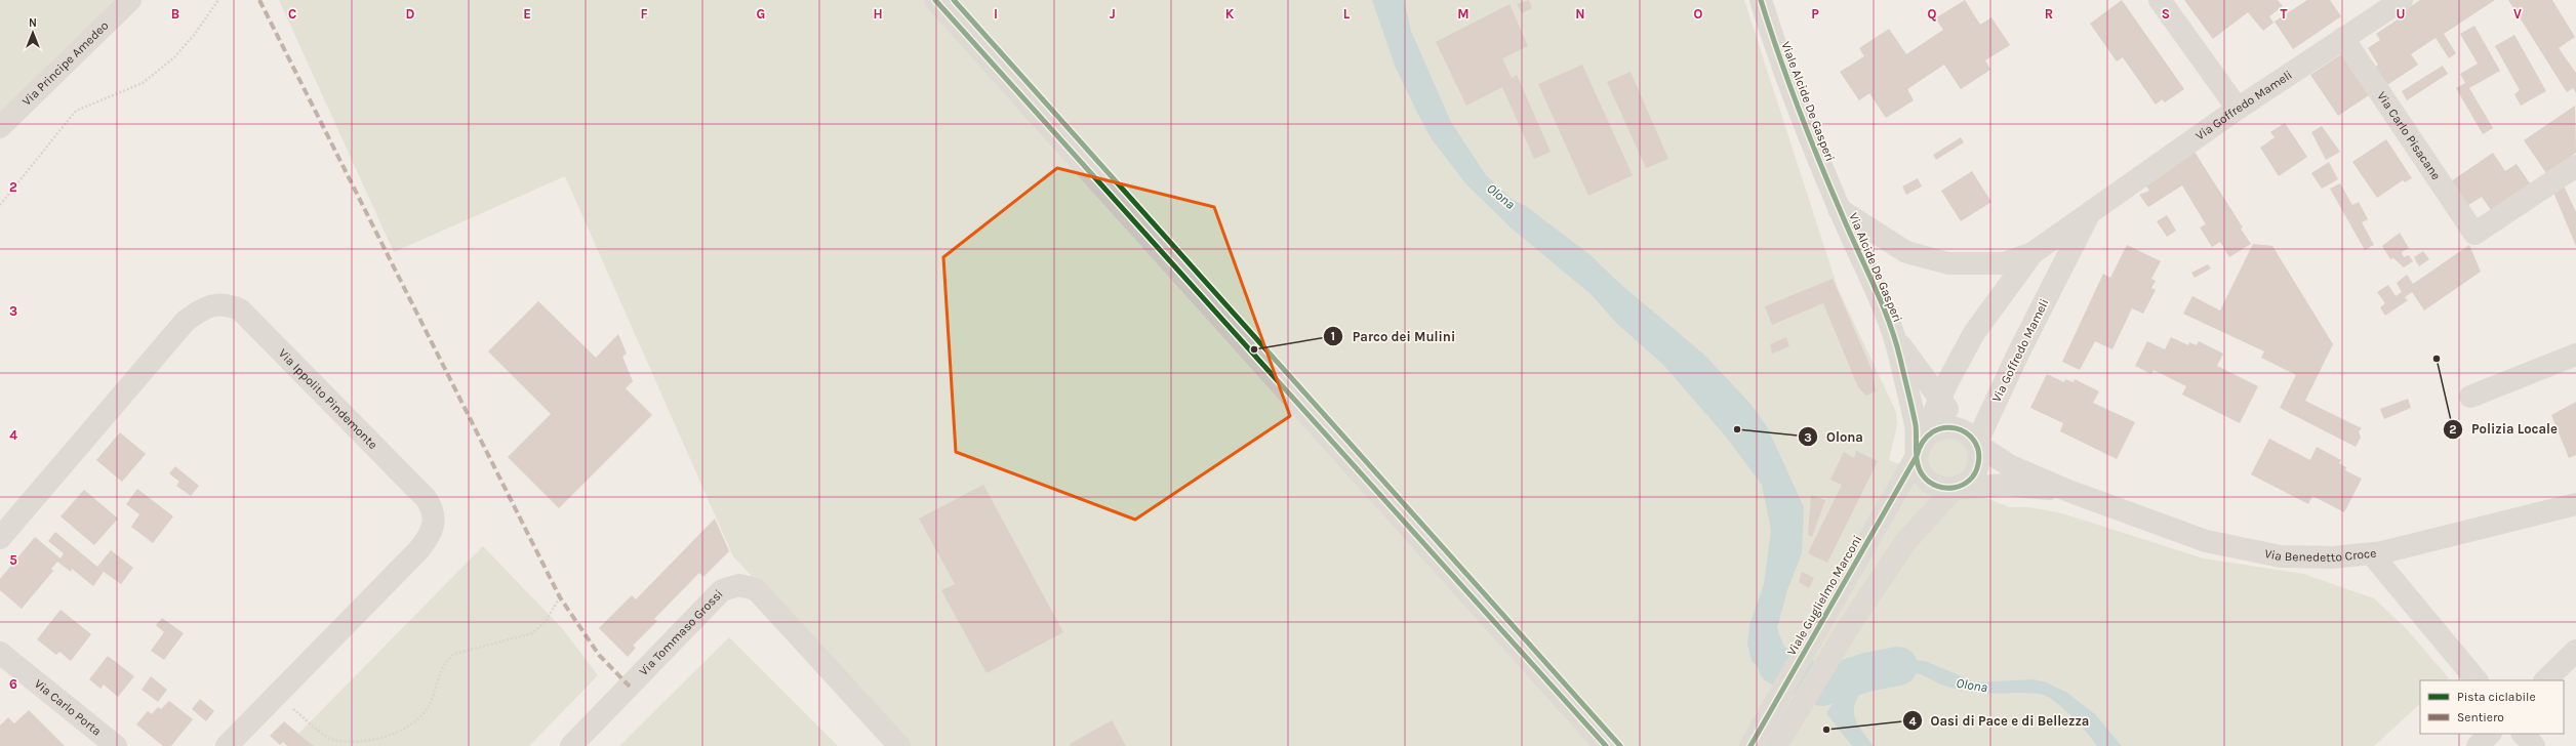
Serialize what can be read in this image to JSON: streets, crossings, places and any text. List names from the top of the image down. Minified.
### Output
{"streets":{"street":["Via Principe Amedeo","Viale Alcide De Gasperi","Via Goffredo Mameli","Via Carlo Pisacane","Via Alcide De Gasperi","Via Ippolito Pindemonte","Via Benedetto Croce","Viale Guglielmo Marconi","Via Tommaso Grossi","Via Carlo Porta"]},"crossings":[["Viale Alcide De Gasperi","Via Goffredo Mameli"],["Viale Alcide De Gasperi","Via Alcide De Gasperi"],["Via Goffredo Mameli","Via Carlo Pisacane"],["Via Goffredo Mameli","Via Alcide De Gasperi"],["Via Goffredo Mameli","Via Benedetto Croce"],["Via Goffredo Mameli","Viale Guglielmo Marconi"],["Via Alcide De Gasperi","Via Benedetto Croce"],["Via Alcide De Gasperi","Viale Guglielmo Marconi"],["Via Benedetto Croce","Viale Guglielmo Marconi"]],"water":["Olona"],"places":["Parco dei Mulini","Polizia Locale","Olona","Oasi di Pace e di Bellezza"],"legend":["Pista ciclabile","Sentiero"],"north":"top","grid":{"columns":["B","C","D","E","F","G","H","I","J","K","L","M","N","O","P","Q","R","S","T","U","V"],"rows":["2","3","4","5","6"]}}
